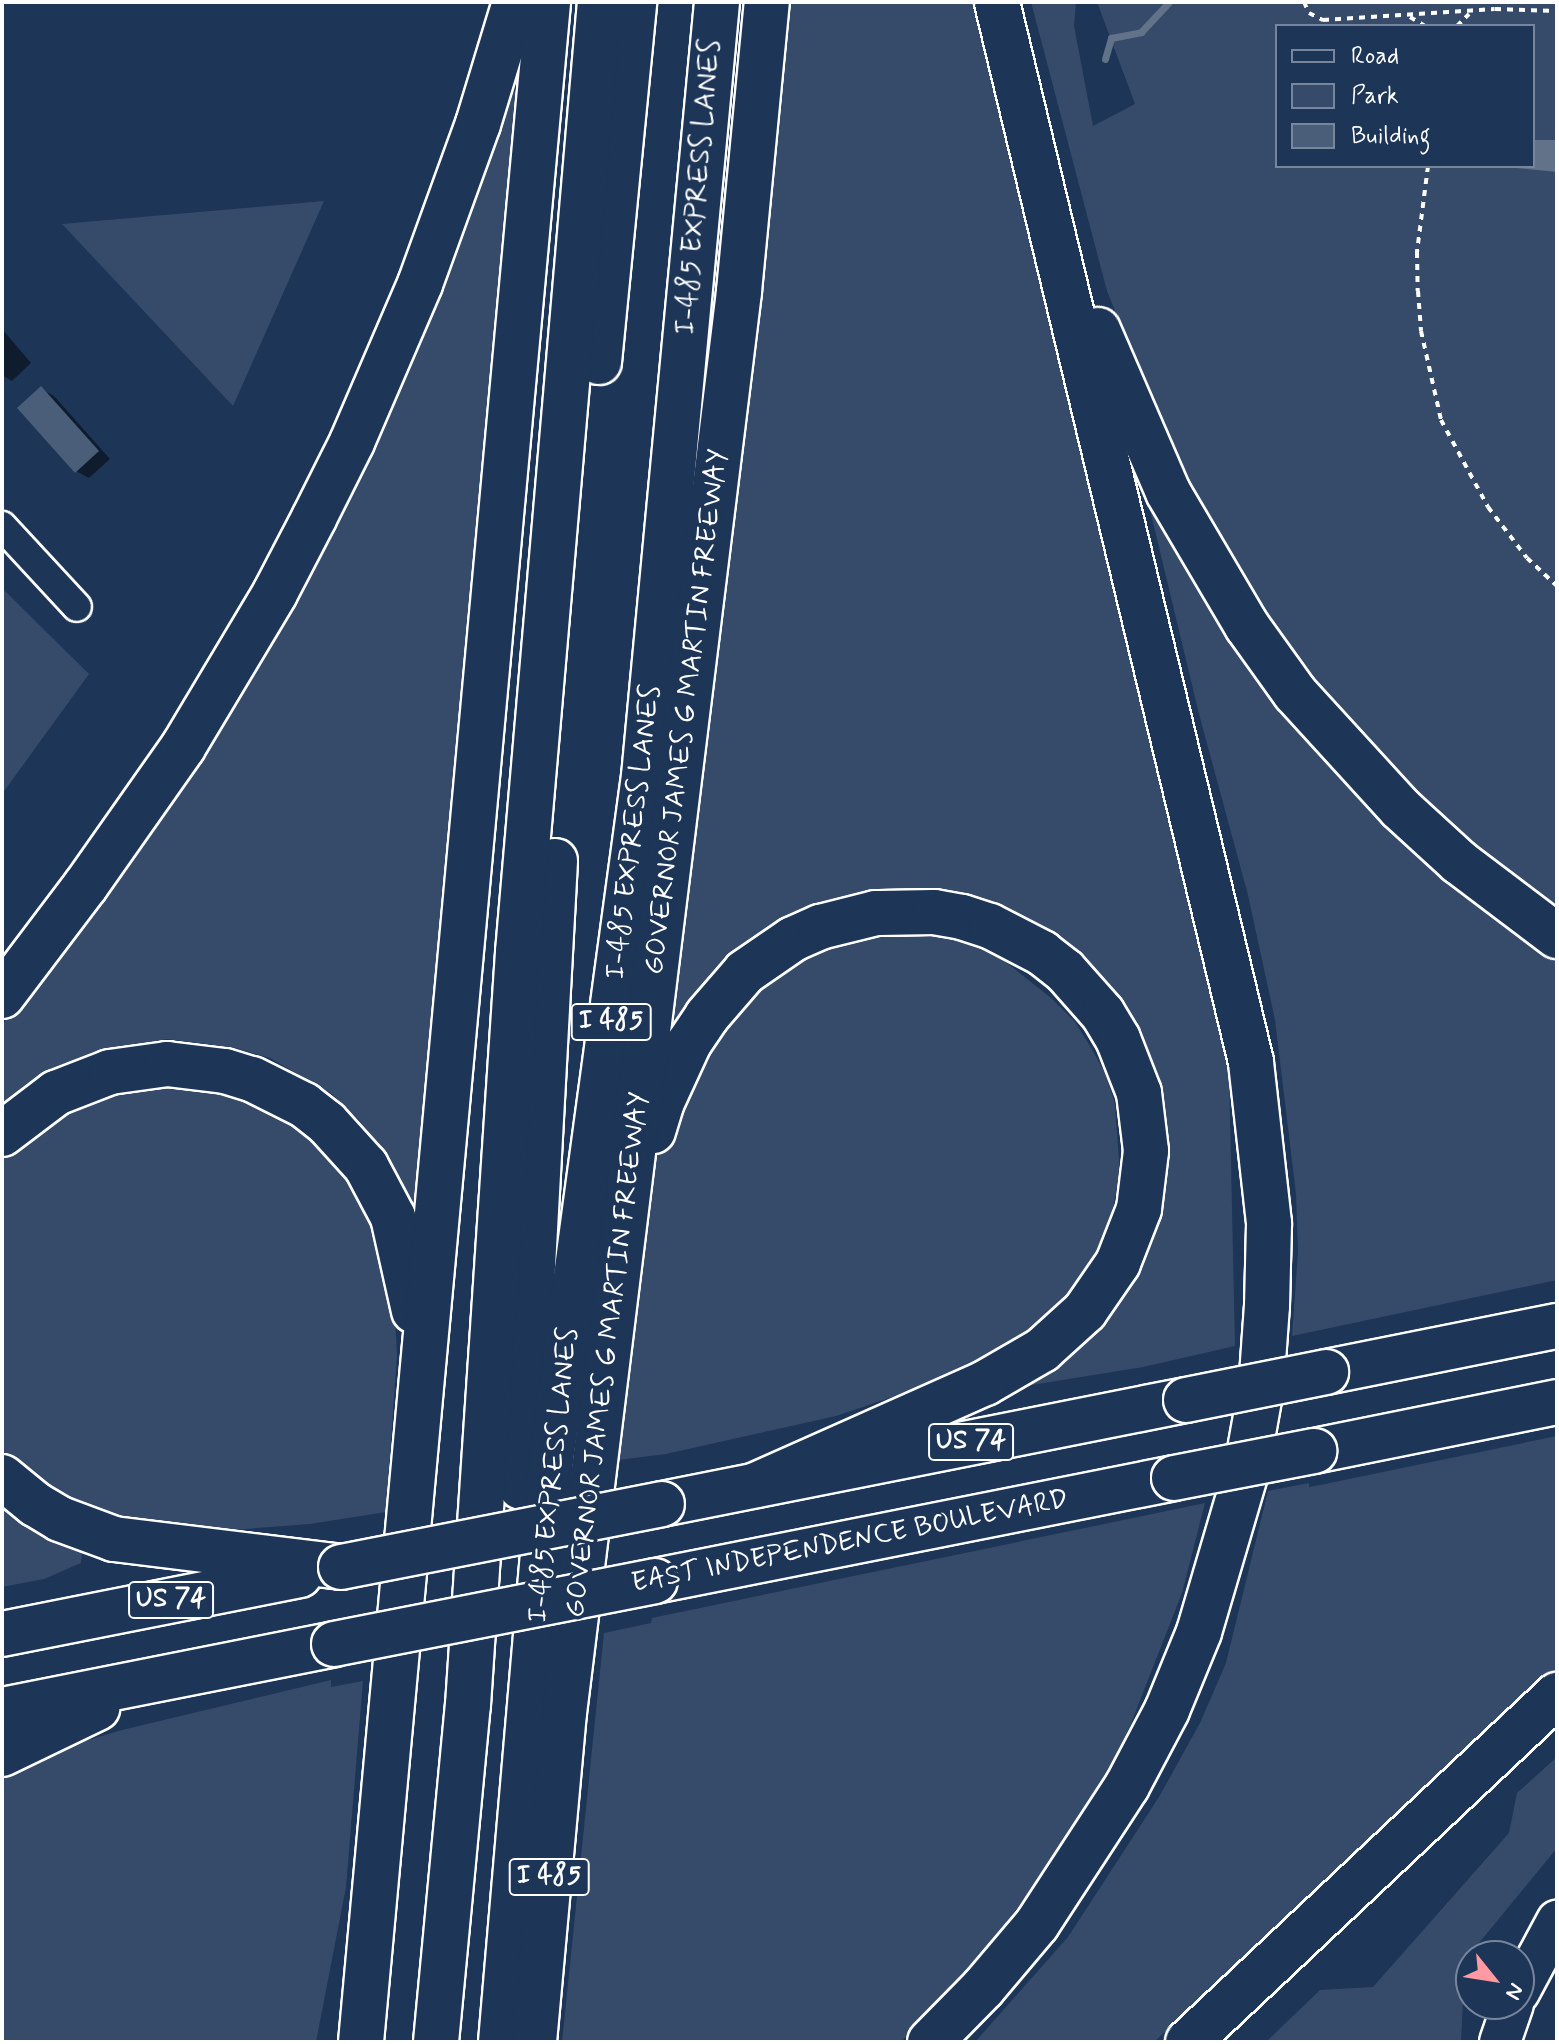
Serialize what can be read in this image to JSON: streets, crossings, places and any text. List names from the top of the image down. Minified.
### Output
{"streets":{"highway":["I-485 EXPRESS LANES","GOVERNOR JAMES G MARTIN FREEWAY","I 485","US 74","EAST INDEPENDENCE BOULEVARD"]},"legend":["Road","Park","Building"],"north":"bottom right"}
